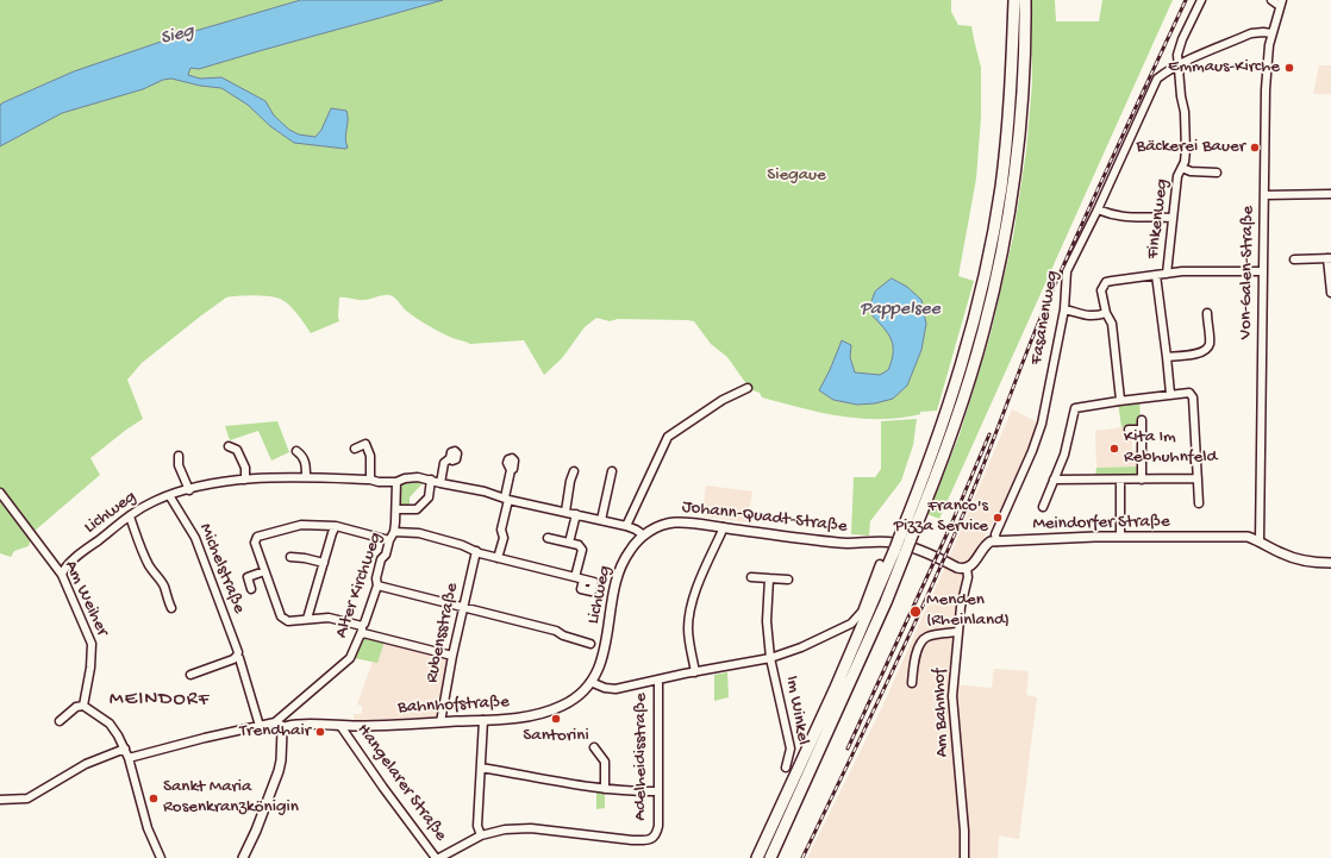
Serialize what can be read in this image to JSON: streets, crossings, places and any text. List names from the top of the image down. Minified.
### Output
{"streets":{"main road":["Lichweg","Johann-Quadt-Straße","Meindorfer Straße","Bahnhofstraße"],"street":["Finkenweg","Von-Galen-Straße","Fasanenweg","Michelstraße","Alter Kirchweg","Am Weiher","Rubensstraße","Im Winkel","Am Bahnhof","Adelheidisstraße","Hangelarer Straße"]},"crossings":[["Finkenweg","Fasanenweg"],["Von-Galen-Straße","Fasanenweg"],["Von-Galen-Straße","Meindorfer Straße"],["Fasanenweg","Meindorfer Straße"],["Lichweg","Johann-Quadt-Straße"],["Lichweg","Michelstraße"],["Lichweg","Alter Kirchweg"],["Lichweg","Am Weiher"],["Lichweg","Bahnhofstraße"],["Johann-Quadt-Straße","Am Bahnhof"],["Alter Kirchweg","Bahnhofstraße"],["Rubensstraße","Bahnhofstraße"],["Bahnhofstraße","Hangelarer Straße"]],"districts":["MEINDORF"],"water":["Sieg","Pappelsee"],"parks":["Siegaue"],"places":["Emmaus-Kirche","Bäckerei Bauer","Kita Im Rebhuhnfeld","Franco's Pizza Service","Menden (Rheinland)","Santorini","Trendhair","Sankt Maria Rosenkranzkönigin"]}
